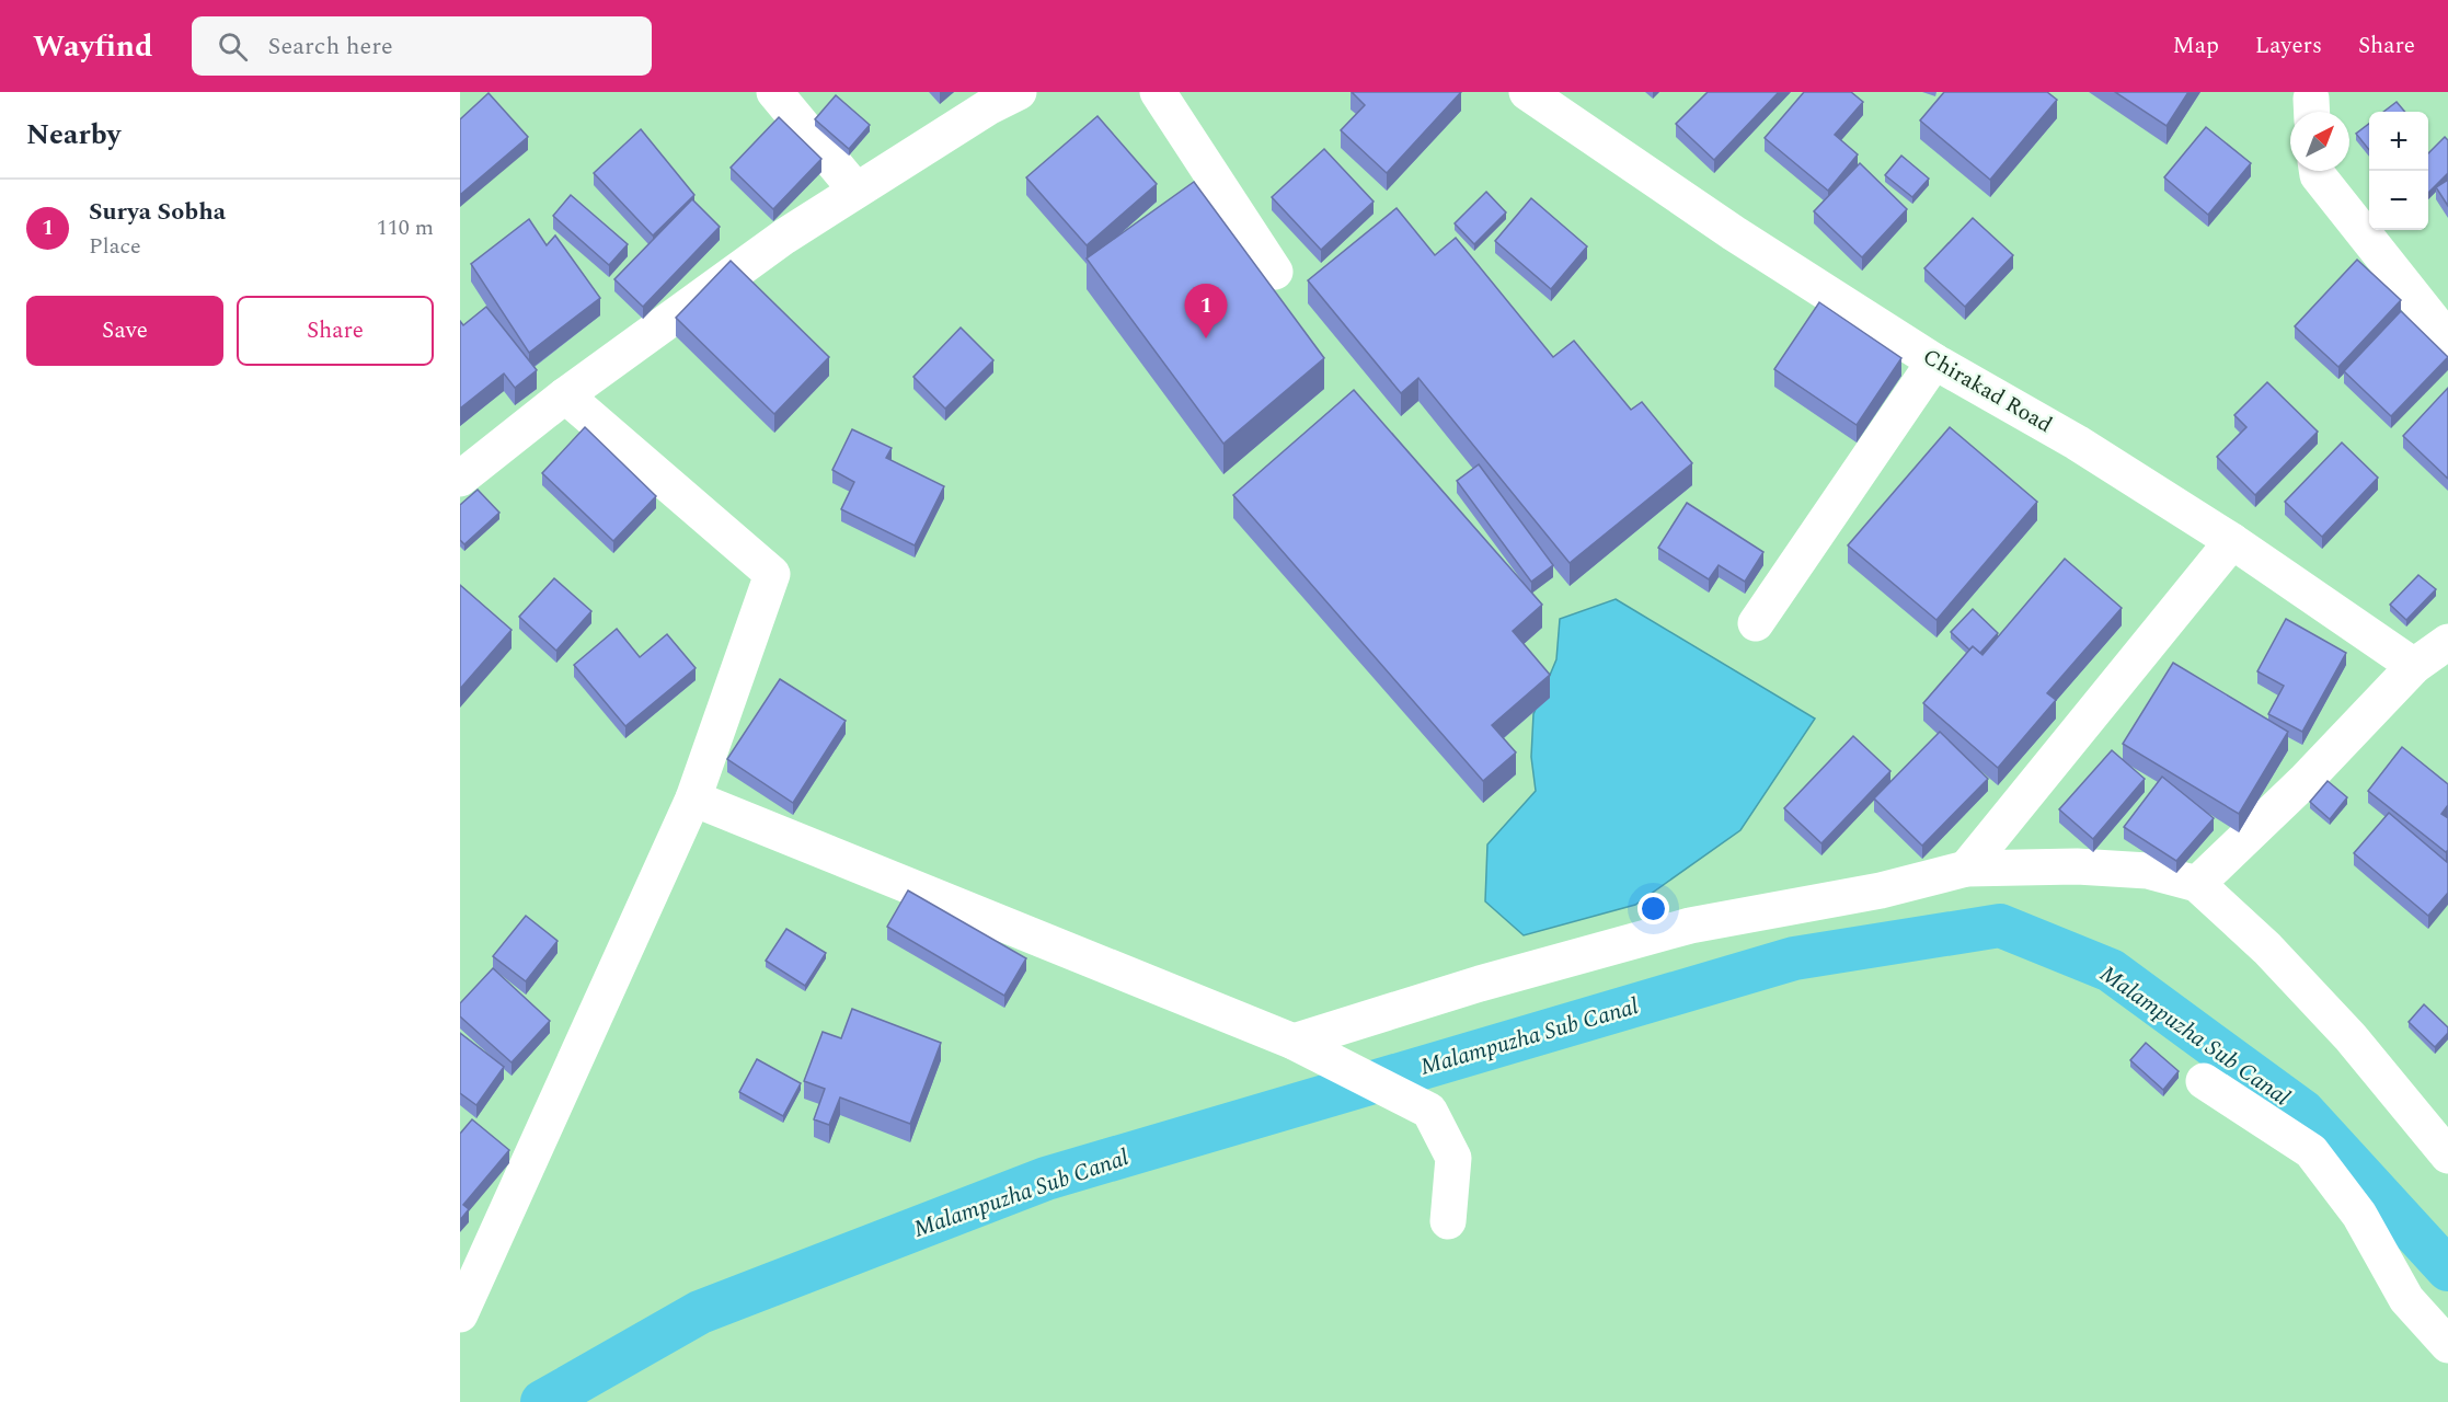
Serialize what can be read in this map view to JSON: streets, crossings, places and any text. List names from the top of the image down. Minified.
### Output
{"streets":{"street":["Chirakad Road"]},"water":["Malampuzha Sub Canal"],"north":"top right","page":{"header":"Wayfind","search":"Search here","nav":["Map","Layers","Share"],"heading":"Nearby","map_buttons":["+","−"],"list":[{"mark":"1","name":"Surya Sobha","note":"Place","value":"110 m"}],"buttons":["Save","Share"],"pins":"1"}}
